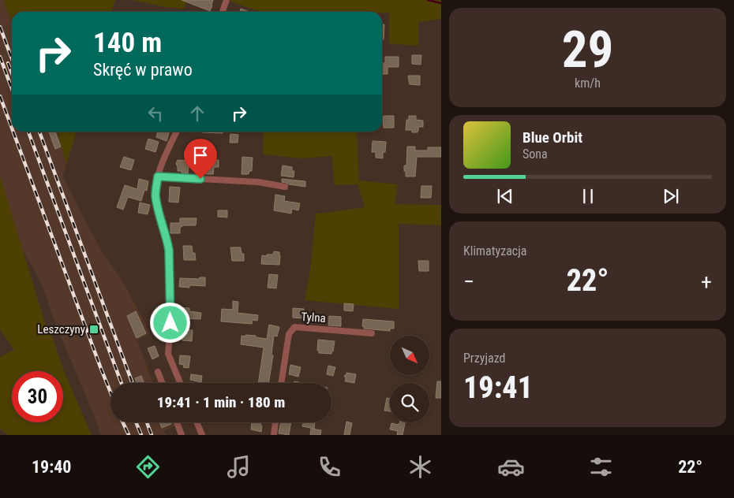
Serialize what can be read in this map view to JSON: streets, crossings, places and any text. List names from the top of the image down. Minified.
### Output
{"streets":{"street":["Tylna"]},"places":{"transit":["Leszczyny"]},"north":"bottom right","page":{"tile":[["29","km/h"],"Klimatyzacja",["Przyjazd","19:41"]],"turn":["140 m","Skręć w prawo"],"song":["Blue Orbit","Sona"],"heat":["−","22°","+"],"limit":"30","trip":"19:41 · 1 min · 180 m","tabs":["19:40","22°"]}}
